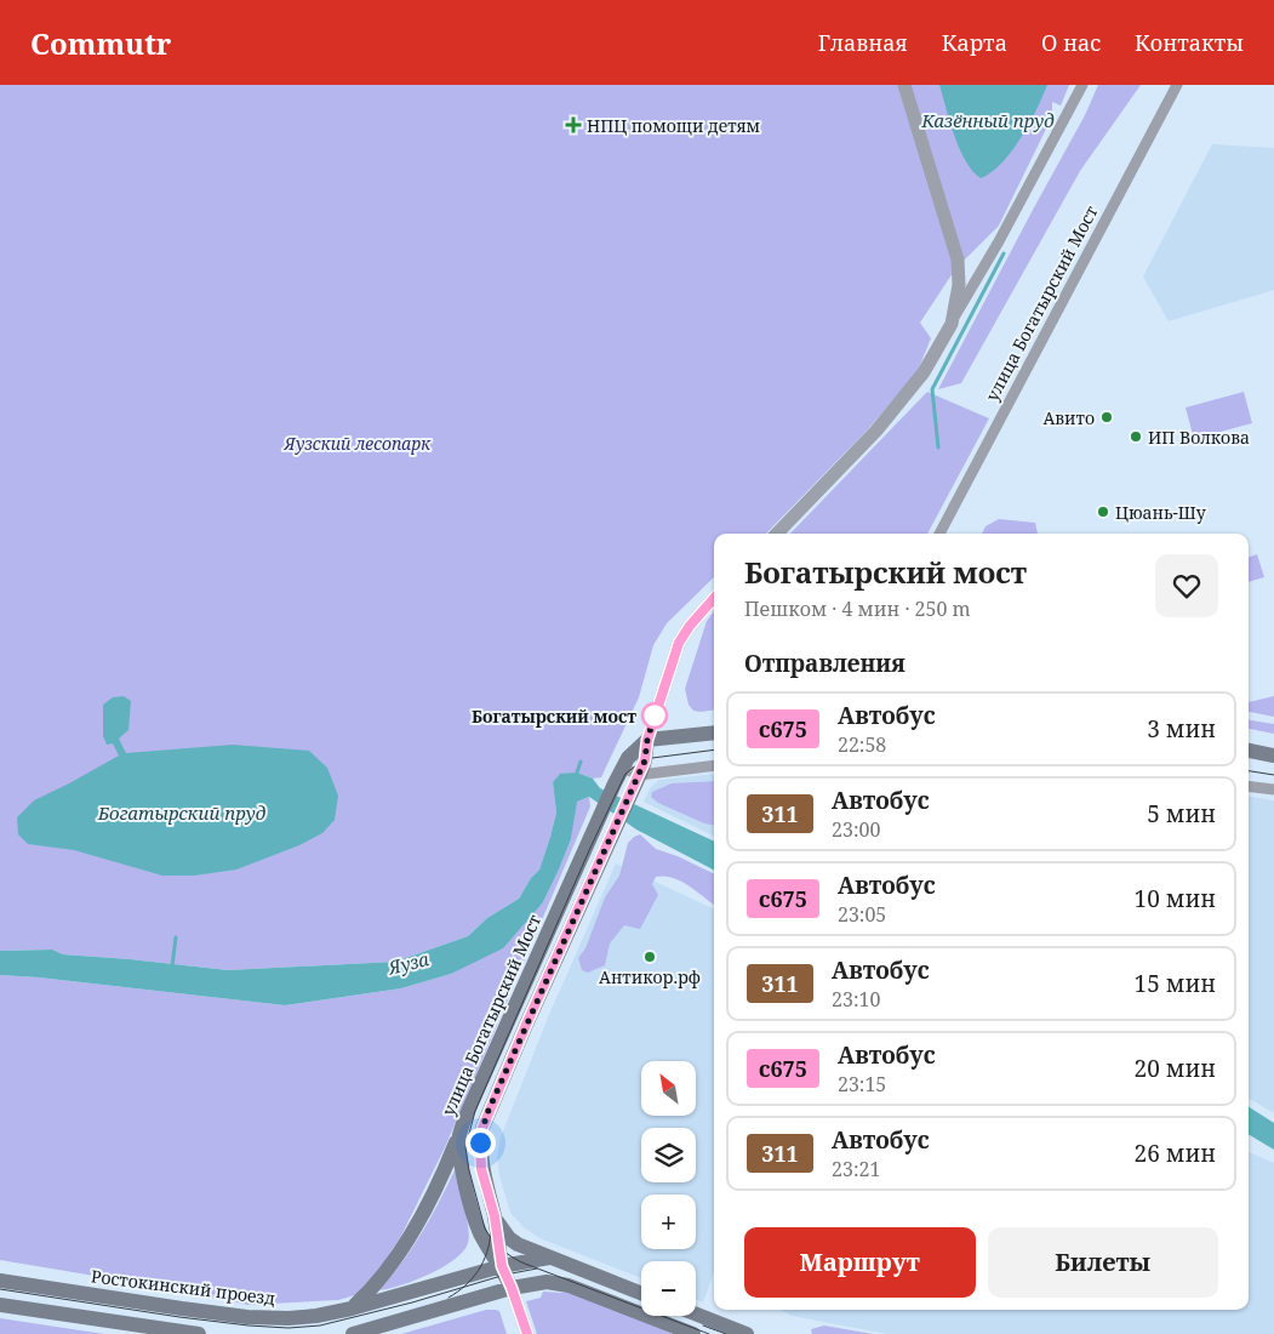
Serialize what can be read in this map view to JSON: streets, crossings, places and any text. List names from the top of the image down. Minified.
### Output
{"streets":{"main road":["улица Богатырский Мост","Ростокинский проезд"]},"crossings":[["улица Богатырский Мост","Ростокинский проезд"]],"water":["Казённый пруд","Богатырский пруд","Яуза"],"parks":["Яузский лесопарк"],"places":{"health":["НПЦ помощи детям"],"other":["Авито","ИП Волкова","Цюань-Шу","Богатырский мост","Антикор.рф"]},"lines":["bus line с675"],"north":"top left","page":{"header":"Commutr","nav":["Главная","Карта","О нас","Контакты"],"heading":[["Богатырский мост","Пешком · 4 мин · 250 m"],"Отправления"],"list":[{"mark":"с675","name":"Автобус","note":"22:58","value":"3 мин"},{"mark":"311","name":"Автобус","note":"23:00","value":"5 мин"},{"mark":"с675","name":"Автобус","note":"23:05","value":"10 мин"},{"mark":"311","name":"Автобус","note":"23:10","value":"15 мин"},{"mark":"с675","name":"Автобус","note":"23:15","value":"20 мин"},{"mark":"311","name":"Автобус","note":"23:21","value":"26 мин"}],"map_buttons":["+","−"],"buttons":["Маршрут","Билеты"]}}
